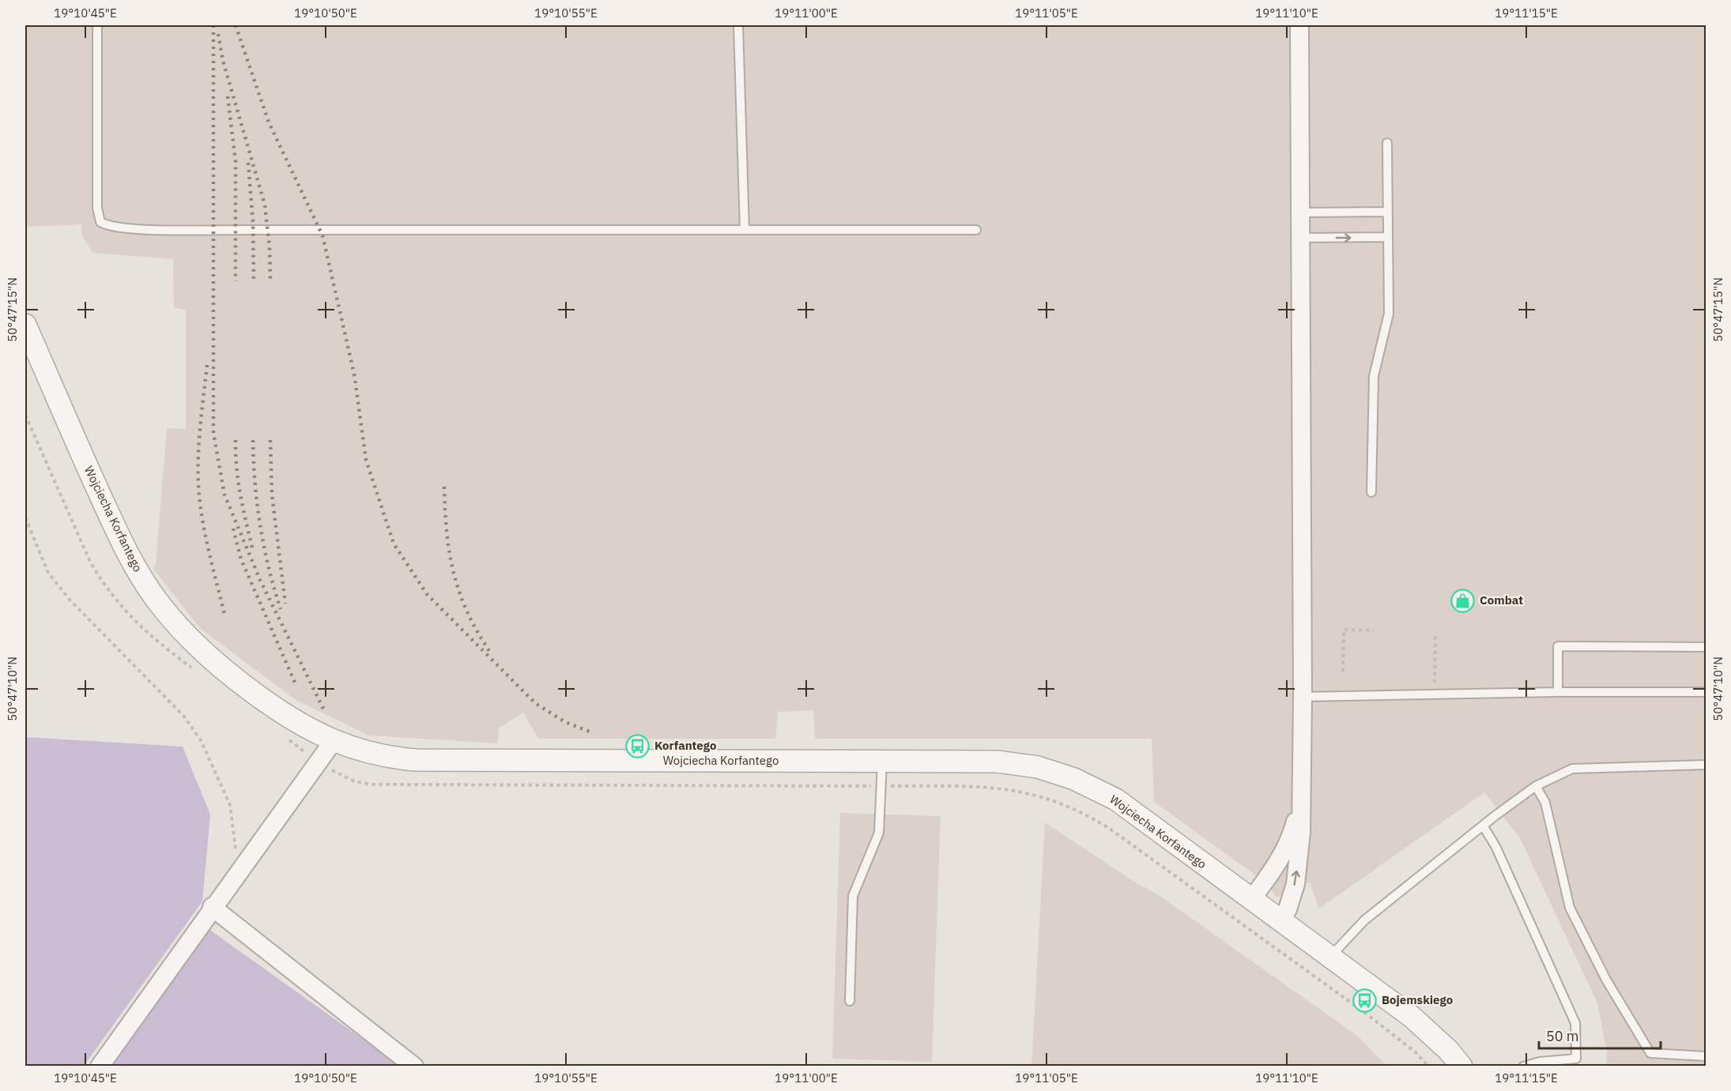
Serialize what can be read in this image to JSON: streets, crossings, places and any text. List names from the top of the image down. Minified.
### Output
{"streets":{"street":["Wojciecha Korfantego"]},"places":{"shop":["Combat"],"bus stop":["Korfantego","Bojemskiego"]},"scale_bar":"50 m","coordinates":["19°10'45\"E","19°10'50\"E","19°10'55\"E","19°11'00\"E","19°11'05\"E","19°11'10\"E","19°11'15\"E","50°47'15\"N","50°47'10\"N"]}
